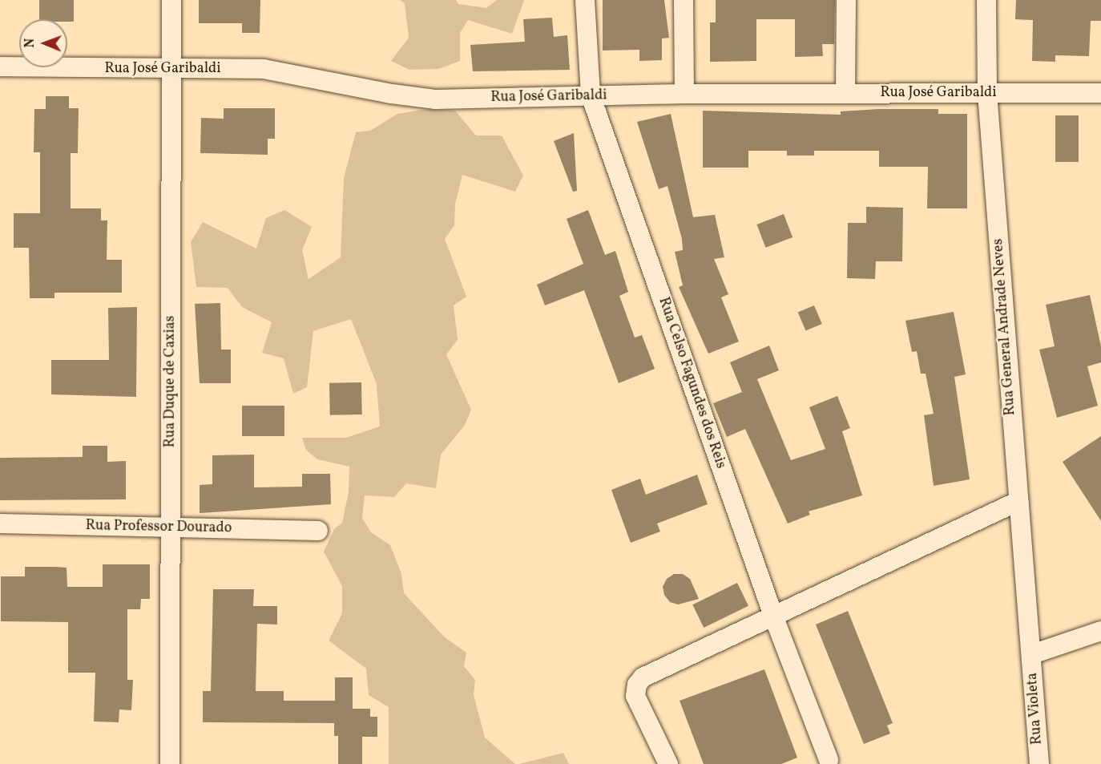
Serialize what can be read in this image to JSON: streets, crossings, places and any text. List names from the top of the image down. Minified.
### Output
{"streets":{"street":["Rua José Garibaldi","Rua General Andrade Neves","Rua Duque de Caxias","Rua Celso Fagundes dos Reis","Rua Professor Dourado","Rua Violeta"]},"crossings":[["Rua José Garibaldi","Rua General Andrade Neves"],["Rua José Garibaldi","Rua Duque de Caxias"],["Rua José Garibaldi","Rua Celso Fagundes dos Reis"],["Rua General Andrade Neves","Rua Violeta"],["Rua Duque de Caxias","Rua Professor Dourado"]],"north":"left"}
